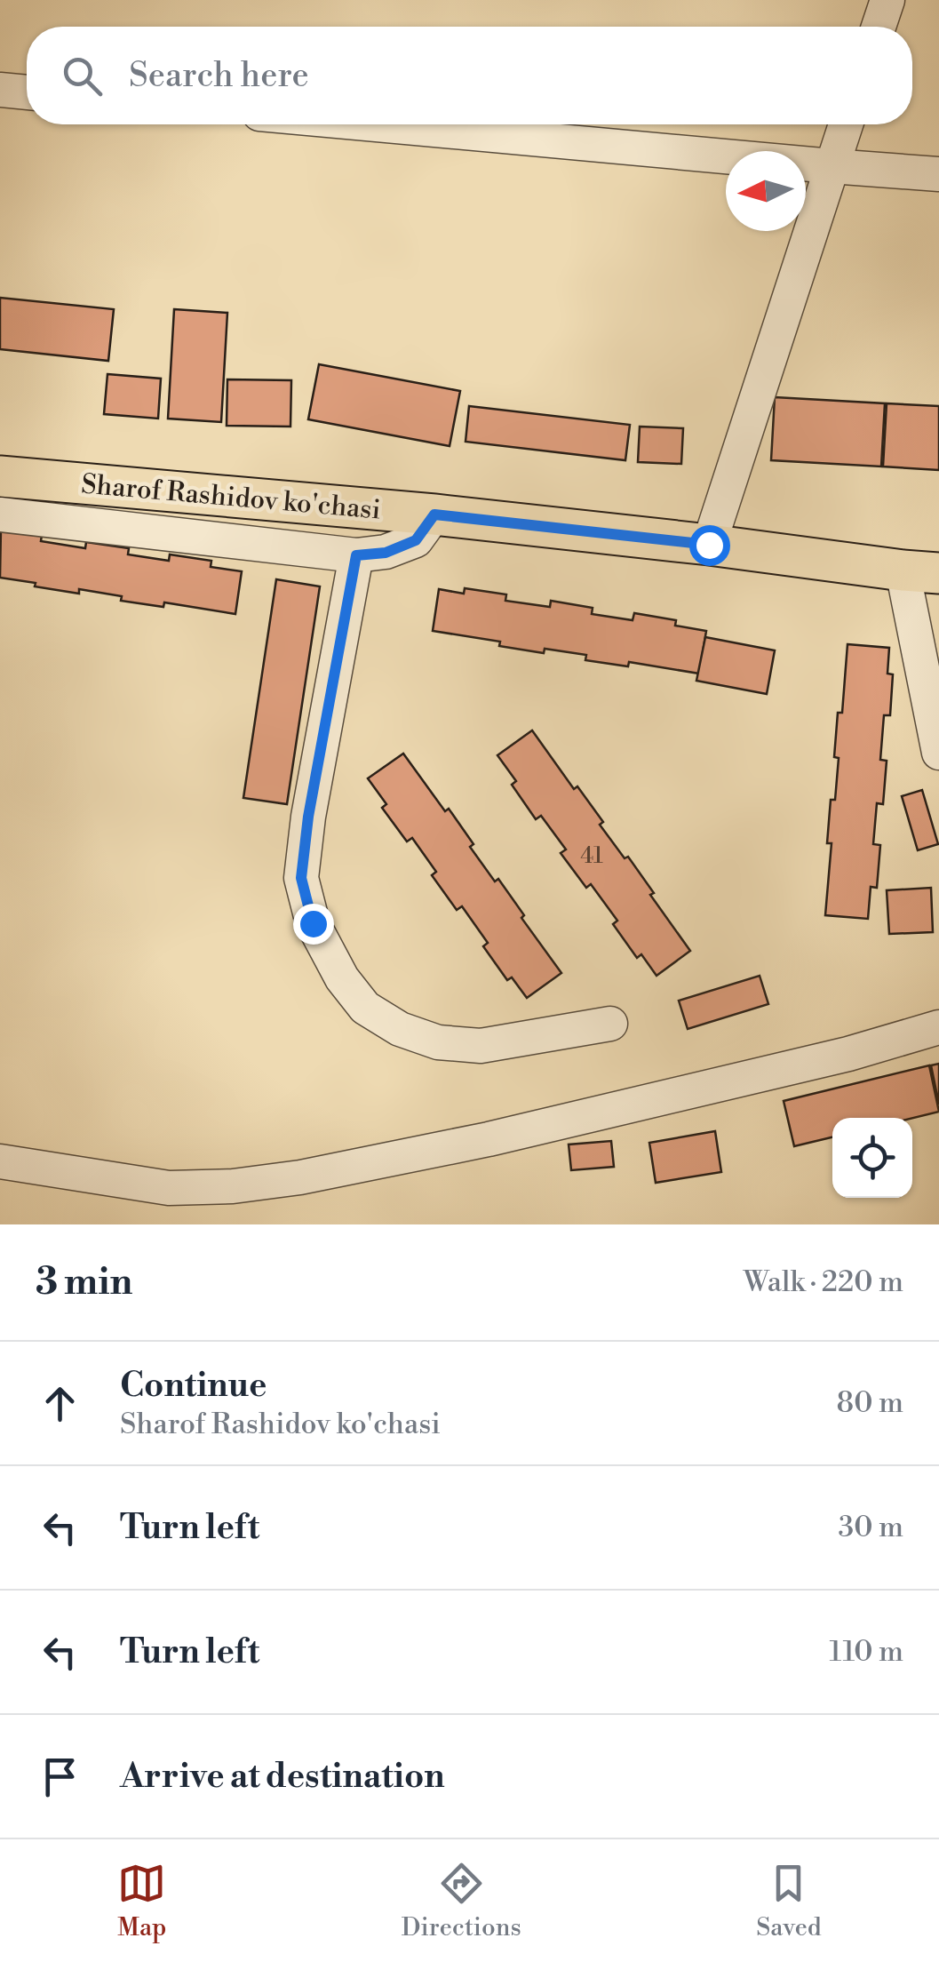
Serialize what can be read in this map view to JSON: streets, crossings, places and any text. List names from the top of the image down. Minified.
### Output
{"streets":{"main road":["Sharof Rashidov ko'chasi"]},"house_numbers":["41"],"north":"left","page":{"search":"Search here","heading":["3 min","Walk · 220 m"],"list":[["Continue","Sharof Rashidov ko'chasi","80 m"],["Turn left","30 m"],["Turn left","110 m"],"Arrive at destination"],"nav":["Map","Directions","Saved"]}}
